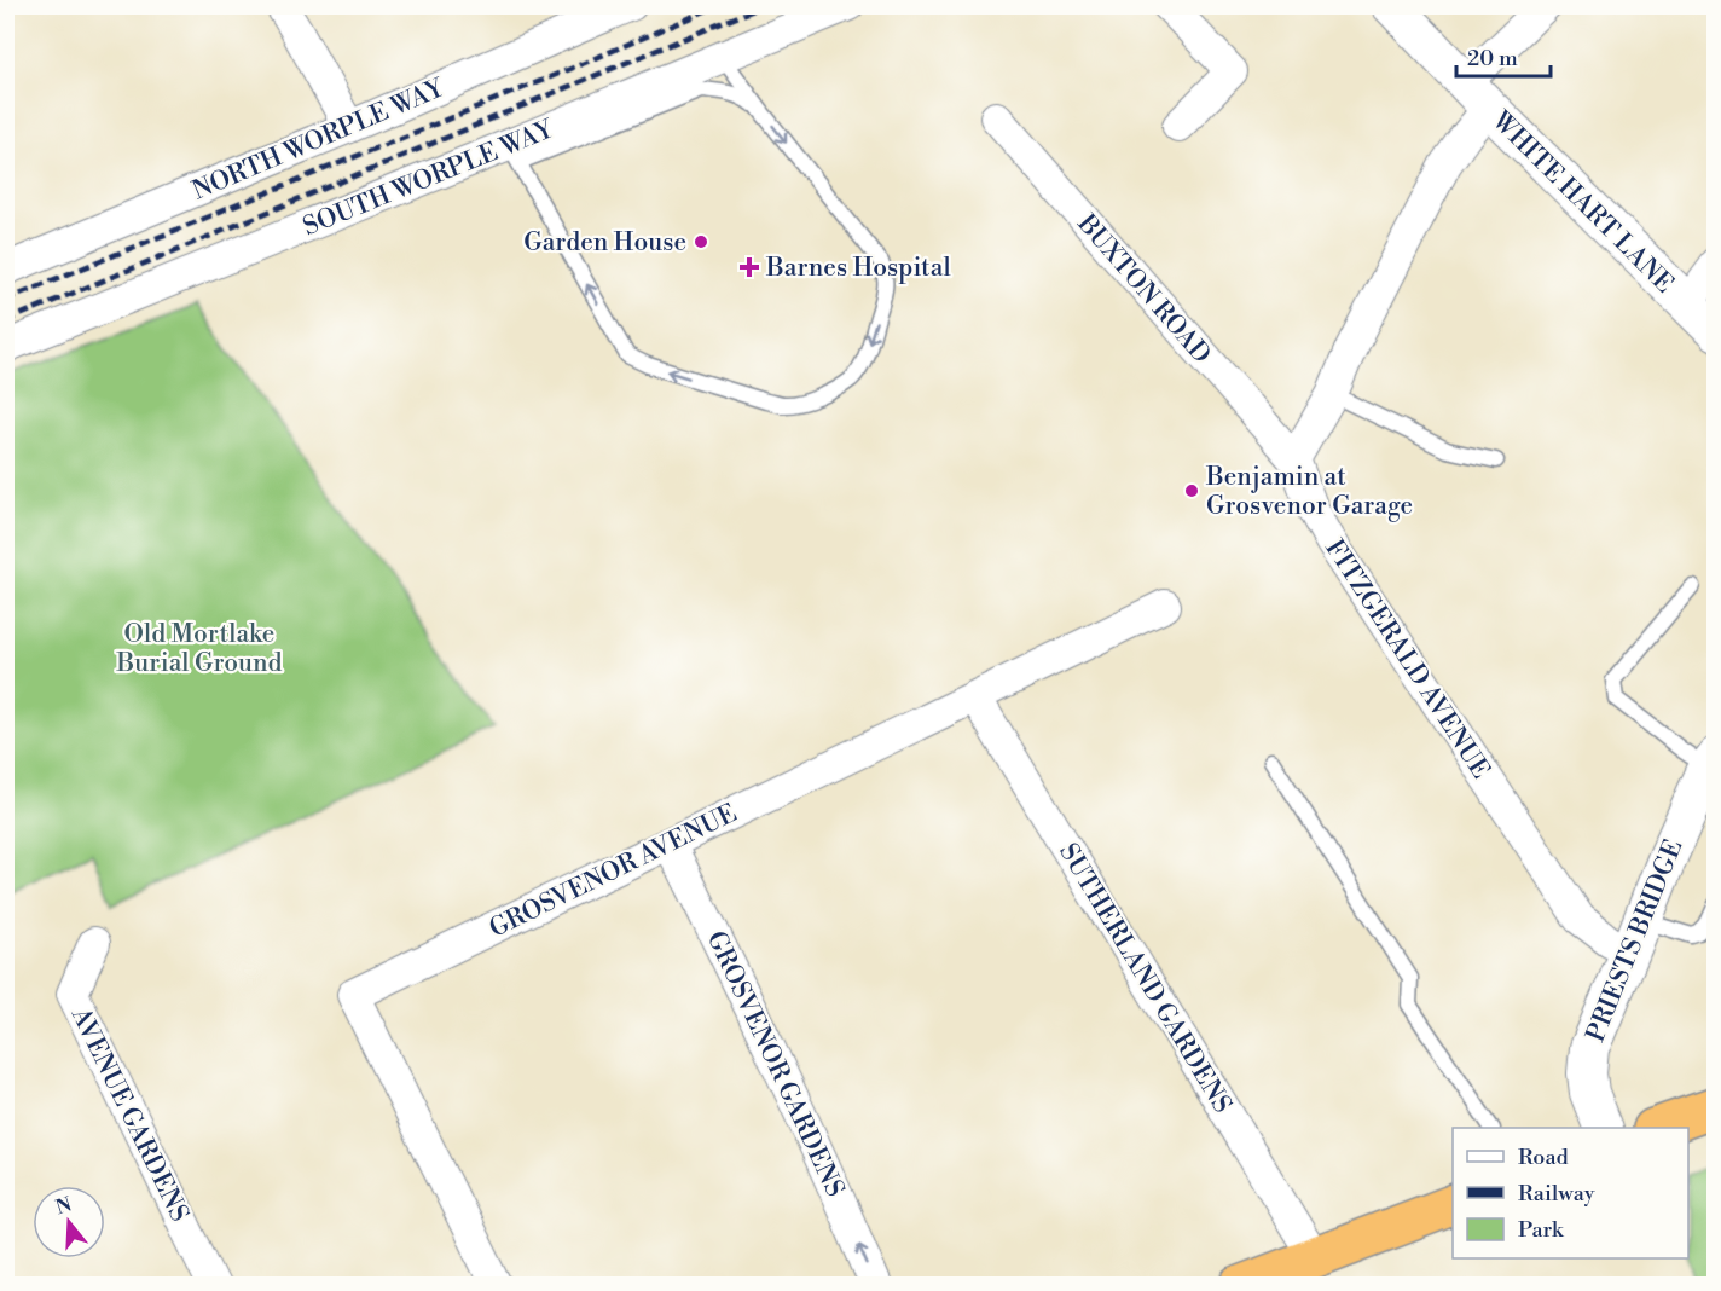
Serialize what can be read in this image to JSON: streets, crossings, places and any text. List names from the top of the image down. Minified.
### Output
{"streets":{"street":["NORTH WORPLE WAY","SOUTH WORPLE WAY","WHITE HART LANE","BUXTON ROAD","FITZGERALD AVENUE","GROSVENOR AVENUE","PRIESTS BRIDGE","SUTHERLAND GARDENS","GROSVENOR GARDENS","AVENUE GARDENS"]},"crossings":[["BUXTON ROAD","FITZGERALD AVENUE"],["FITZGERALD AVENUE","PRIESTS BRIDGE"],["GROSVENOR AVENUE","SUTHERLAND GARDENS"],["GROSVENOR AVENUE","GROSVENOR GARDENS"]],"one_way":["GROSVENOR GARDENS"],"parks":["Old Mortlake Burial Ground"],"places":{"other":["Garden House","Benjamin at Grosvenor Garage"],"health":["Barnes Hospital"]},"legend":["Road","Railway","Park"],"scale_bar":"20 m","north":"top"}
